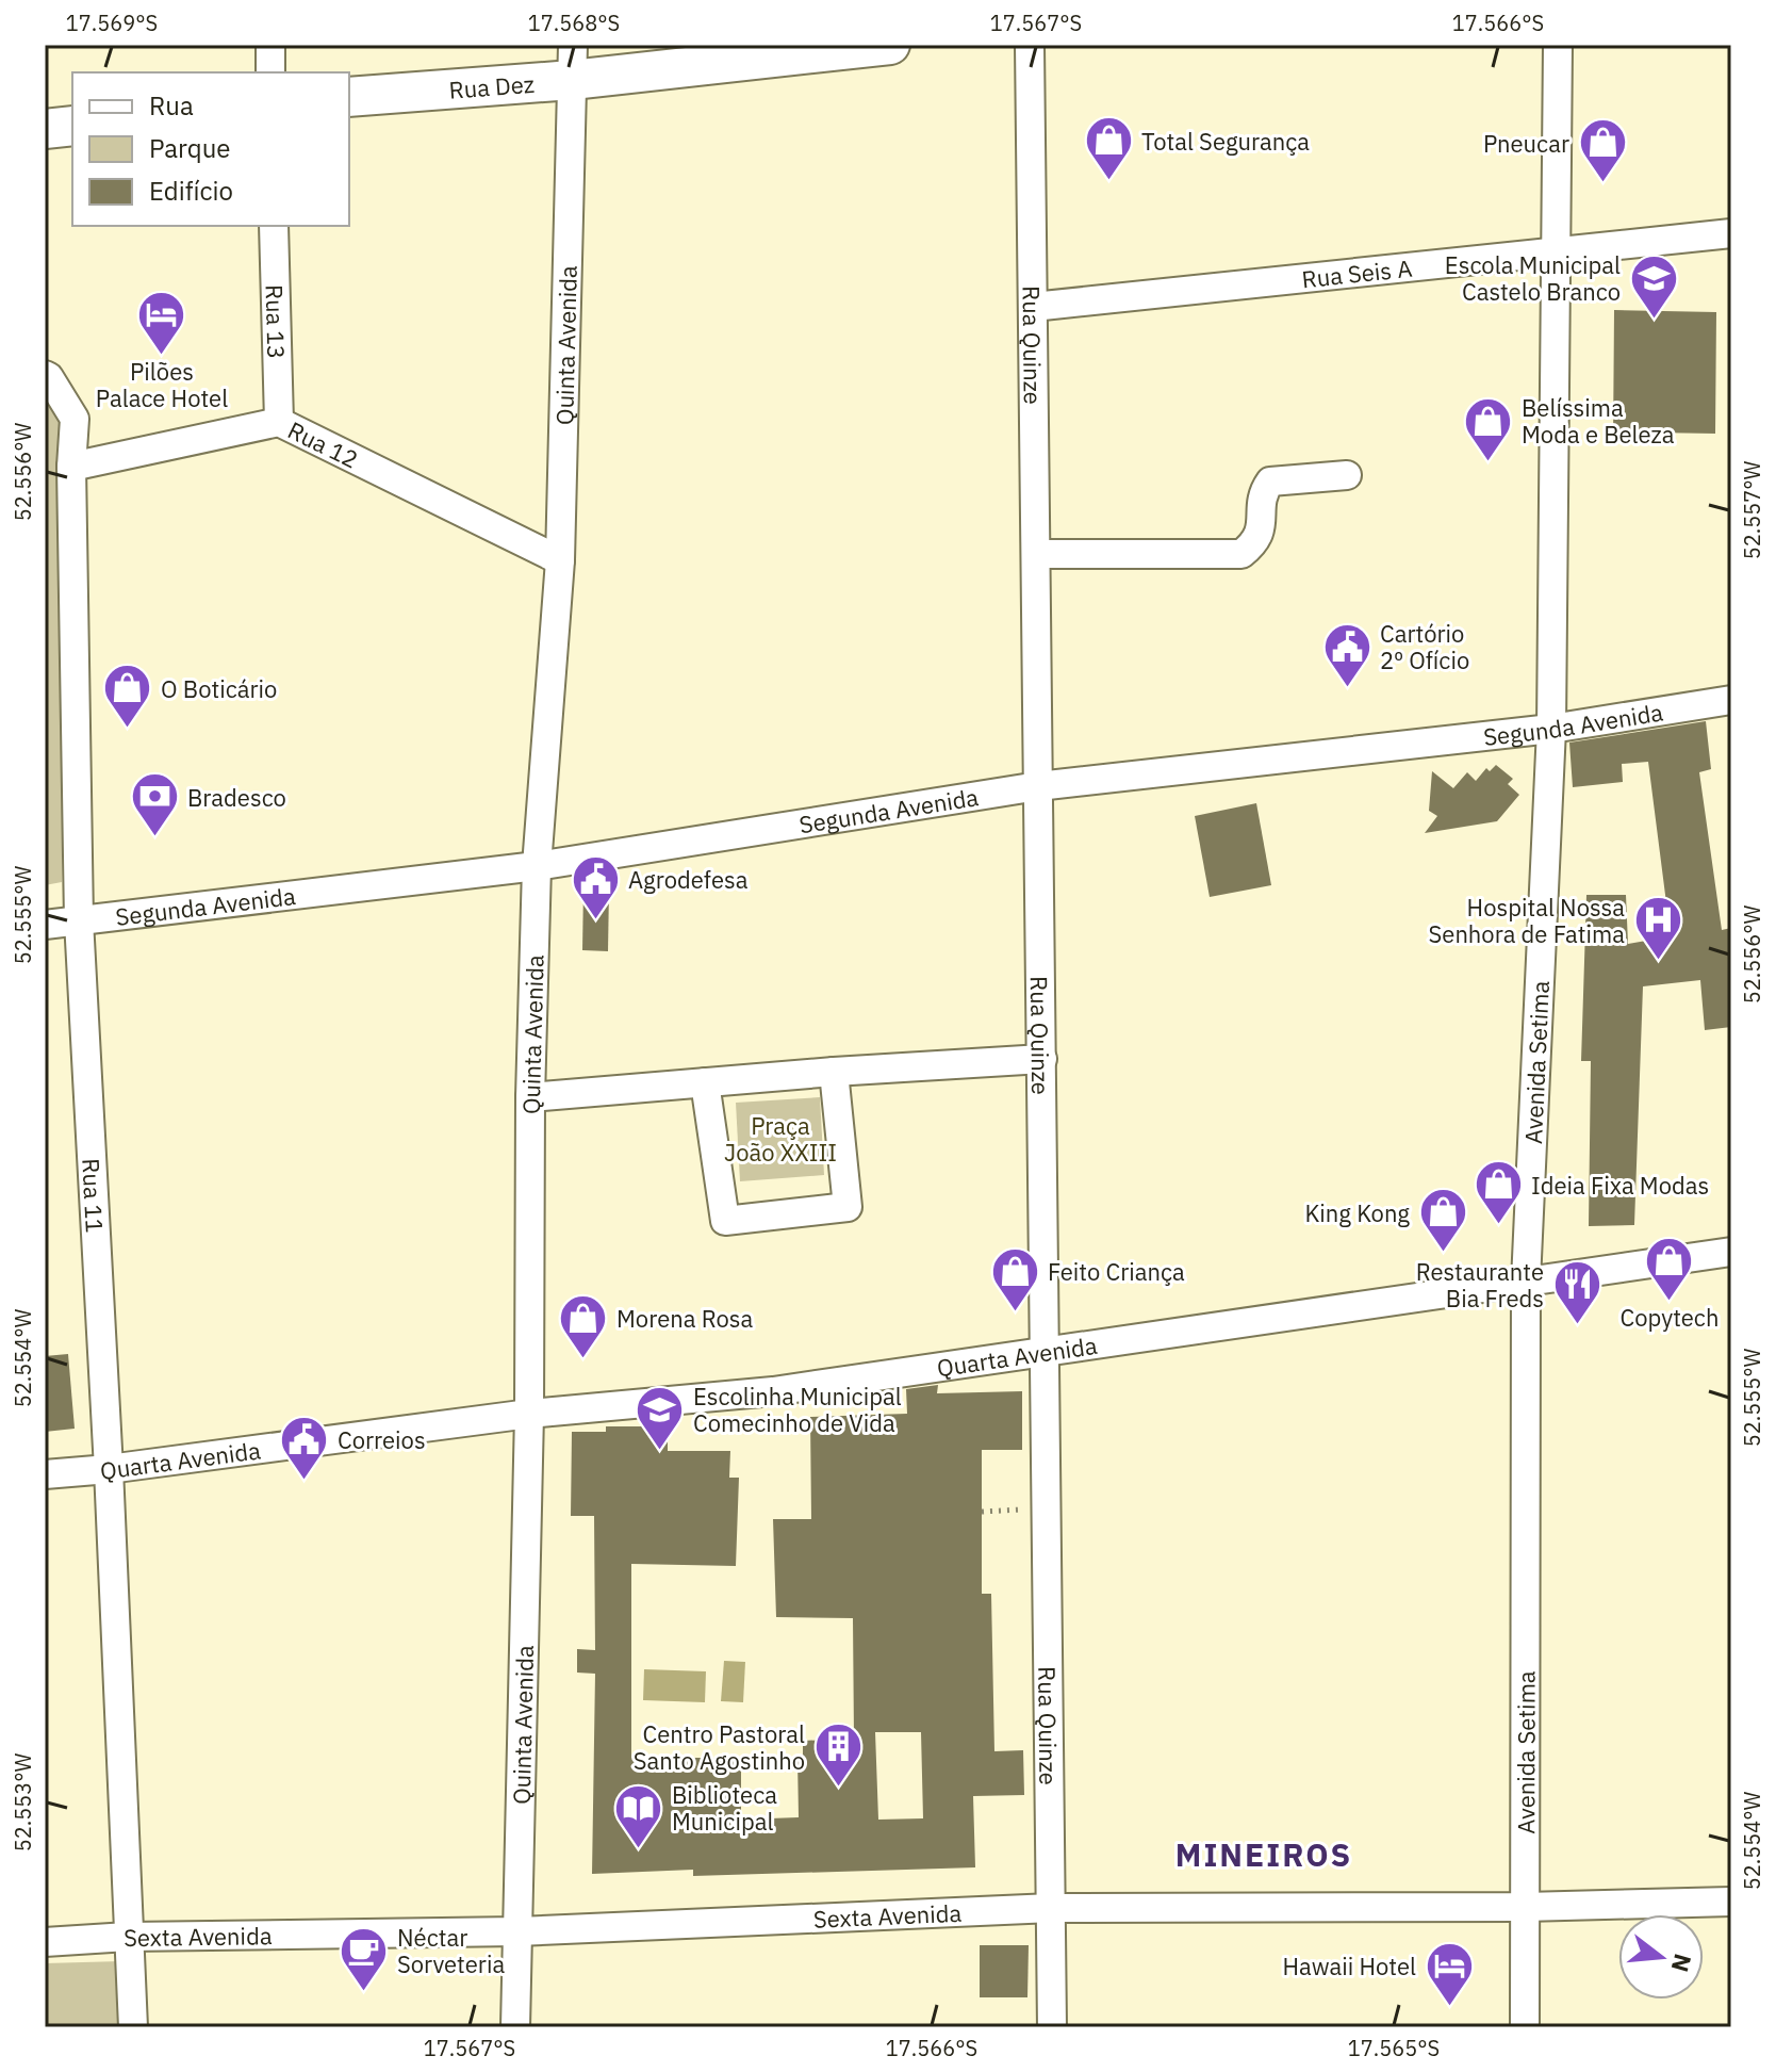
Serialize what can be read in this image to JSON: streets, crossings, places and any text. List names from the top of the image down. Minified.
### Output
{"streets":{"street":["Rua Dez","Rua Seis A","Rua 13","Quinta Avenida","Rua Quinze","Rua 12","Segunda Avenida","Avenida Setima","Rua 11","Quarta Avenida","Sexta Avenida"]},"crossings":[["Rua Dez","Quinta Avenida"],["Rua Seis A","Rua Quinze"],["Rua Seis A","Avenida Setima"],["Rua 13","Rua 12"],["Quinta Avenida","Rua 12"],["Quinta Avenida","Segunda Avenida"],["Quinta Avenida","Quarta Avenida"],["Quinta Avenida","Sexta Avenida"],["Rua Quinze","Segunda Avenida"],["Rua Quinze","Quarta Avenida"],["Rua Quinze","Sexta Avenida"],["Rua 12","Rua 11"],["Segunda Avenida","Avenida Setima"],["Segunda Avenida","Rua 11"],["Avenida Setima","Quarta Avenida"],["Avenida Setima","Sexta Avenida"],["Rua 11","Quarta Avenida"],["Rua 11","Sexta Avenida"]],"districts":["MINEIROS"],"parks":["Praça João XXIII"],"places":{"shop":["Total Segurança","Pneucar","Belíssima Moda e Beleza","O Boticário","Ideia Fixa Modas","King Kong","Copytech","Feito Criança","Morena Rosa"],"school or university":["Escola Municipal Castelo Branco","Escolinha Municipal Comecinho de Vida"],"hotel":["Pilões Palace Hotel","Hawaii Hotel"],"public building":["Cartório 2º Ofício","Agrodefesa","Correios"],"bank":["Bradesco"],"hospital":["Hospital Nossa Senhora de Fatima"],"restaurant":["Restaurante Bia Freds"],"building":["Centro Pastoral Santo Agostinho"],"library":["Biblioteca Municipal"],"cafe":["Néctar Sorveteria"]},"legend":["Rua","Parque","Edifício"],"north":"right","coordinates":["17.569°S","17.568°S","17.567°S","17.566°S","52.556°W","52.557°W","52.555°W","52.554°W","52.553°W","17.565°S"]}
